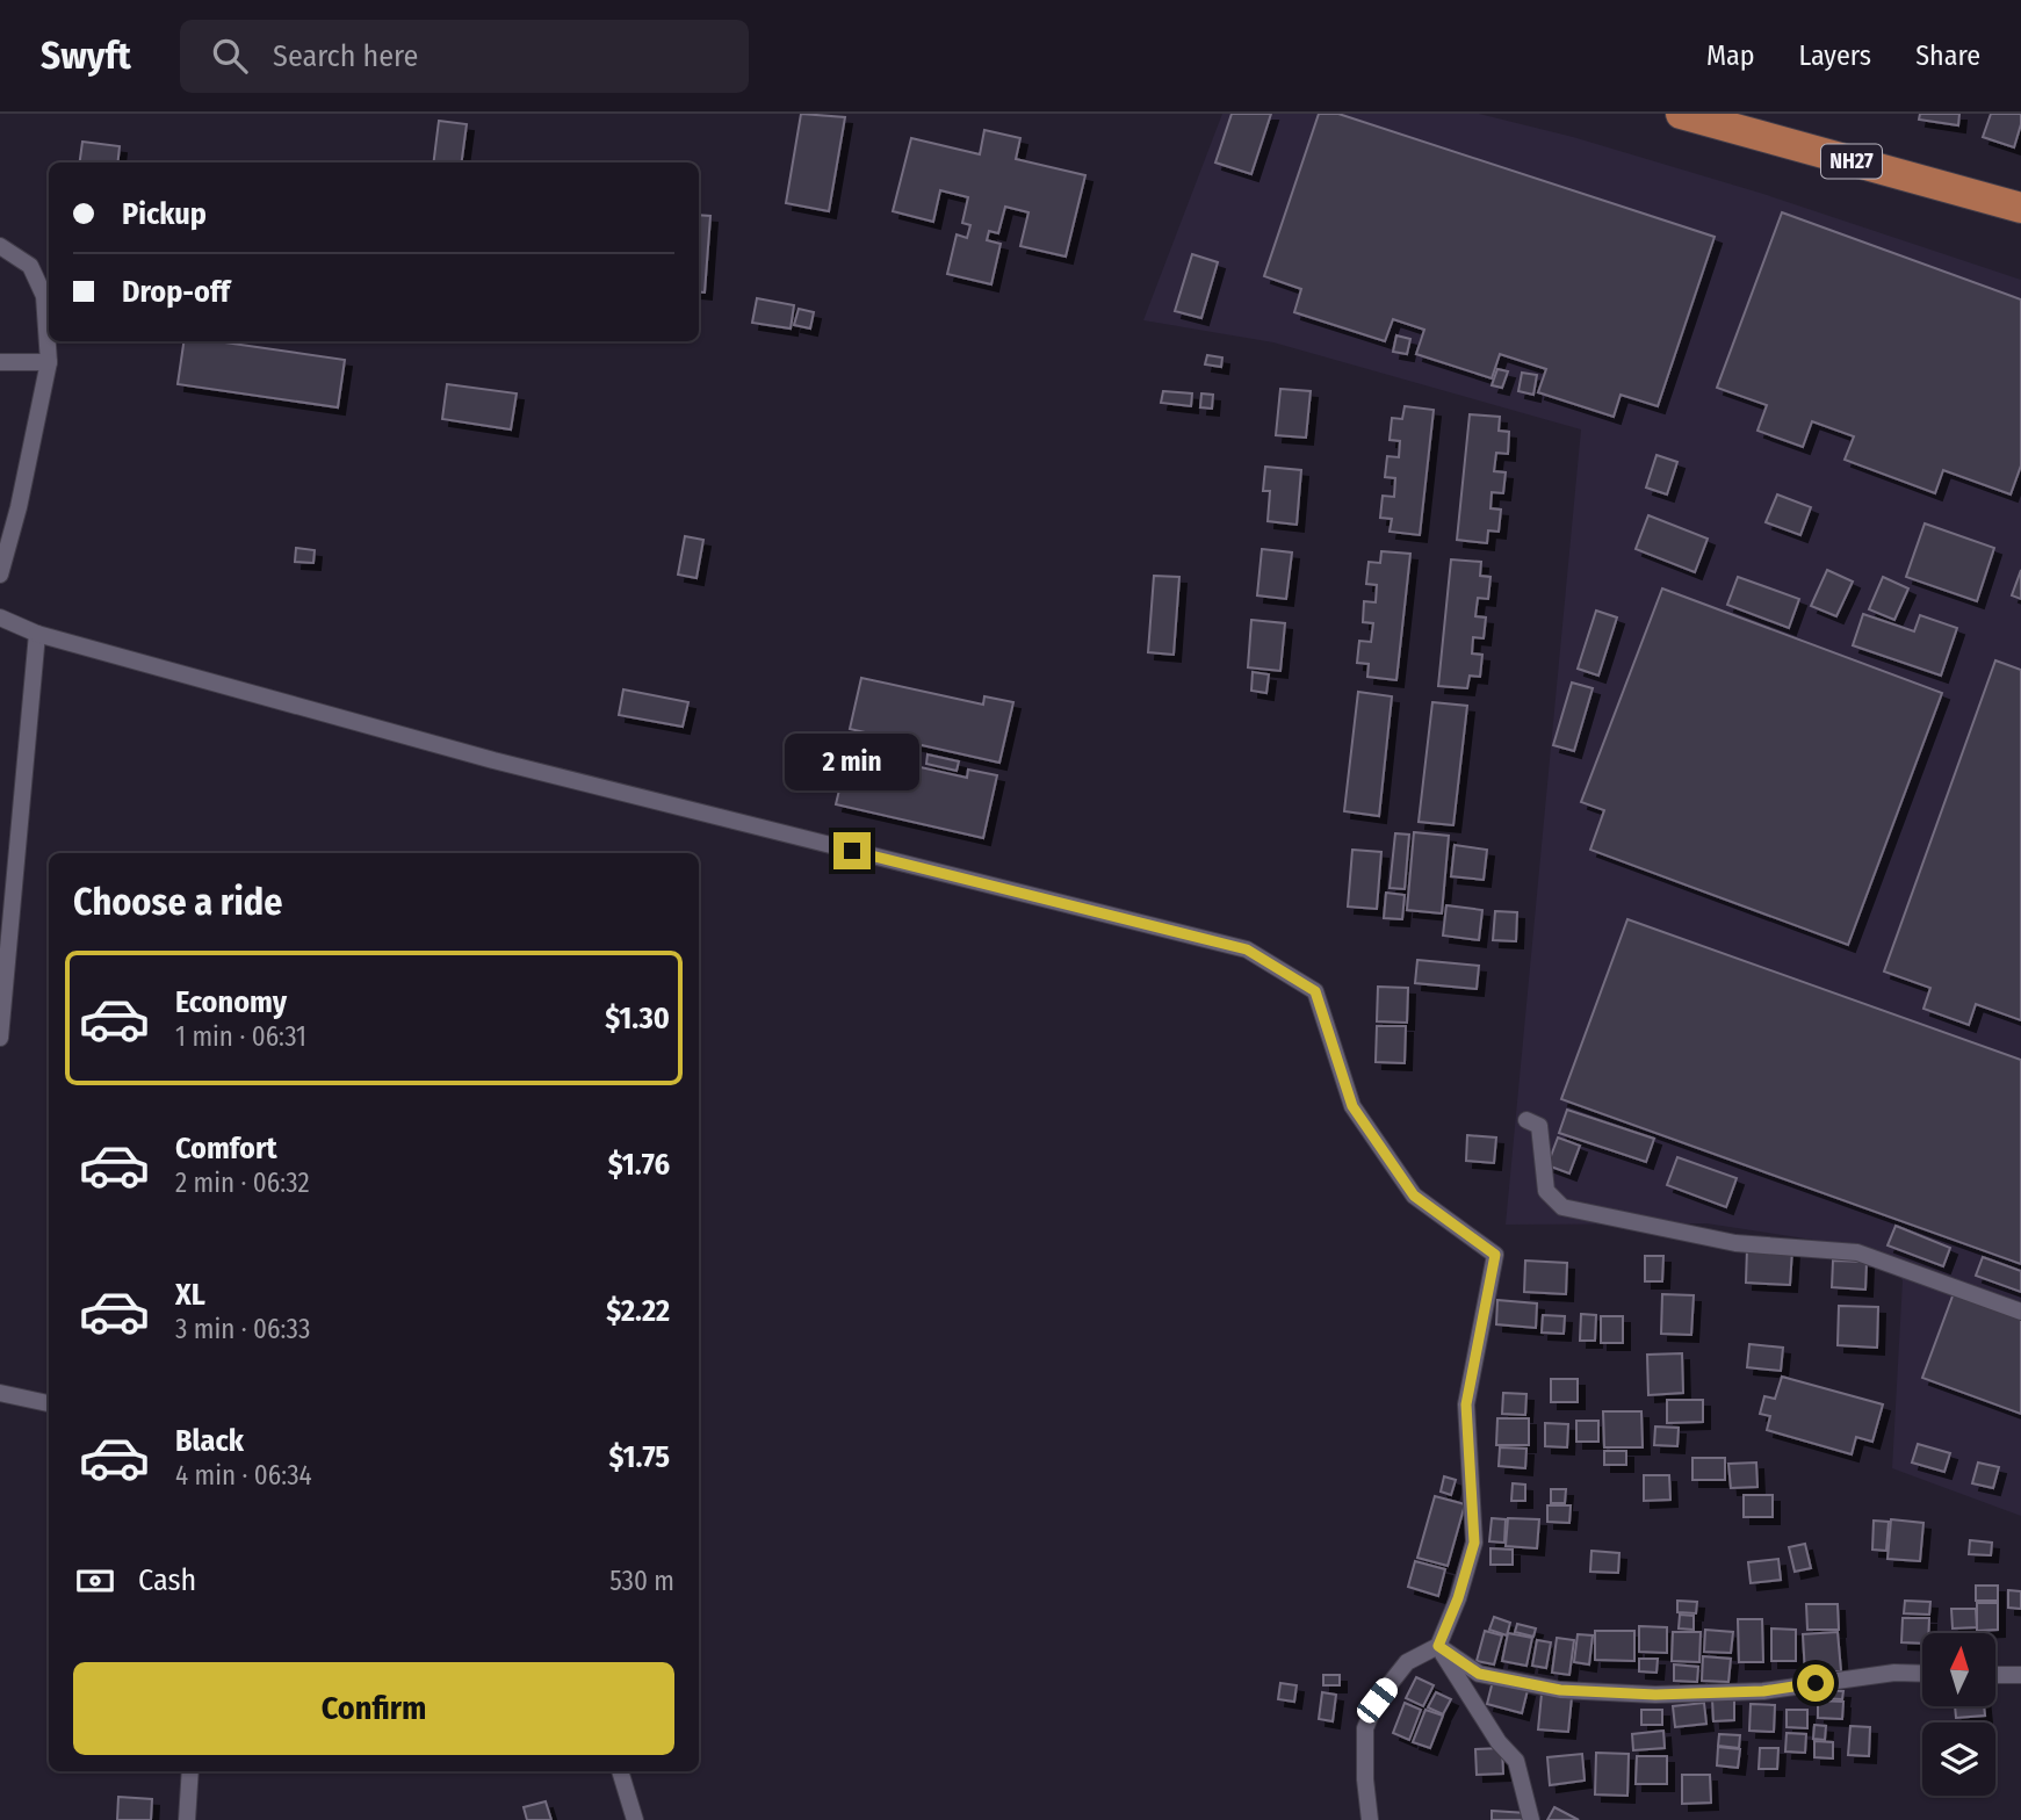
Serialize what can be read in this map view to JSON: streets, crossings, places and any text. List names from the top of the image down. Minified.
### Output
{"streets":{"highway":["NH27"]},"north":"top","page":{"header":"Swyft","search":"Search here","nav":["Map","Layers","Share"],"banner":["Pickup","Drop-off"],"bubble":"2 min","heading":"Choose a ride","list":[{"name":"Economy","note":"1 min · 06:31","value":"$1.30"},{"name":"Comfort","note":"2 min · 06:32","value":"$1.76"},{"name":"XL","note":"3 min · 06:33","value":"$2.22"},{"name":"Black","note":"4 min · 06:34","value":"$1.75"}],"pay":["Cash","530 m"],"buttons":"Confirm"}}
